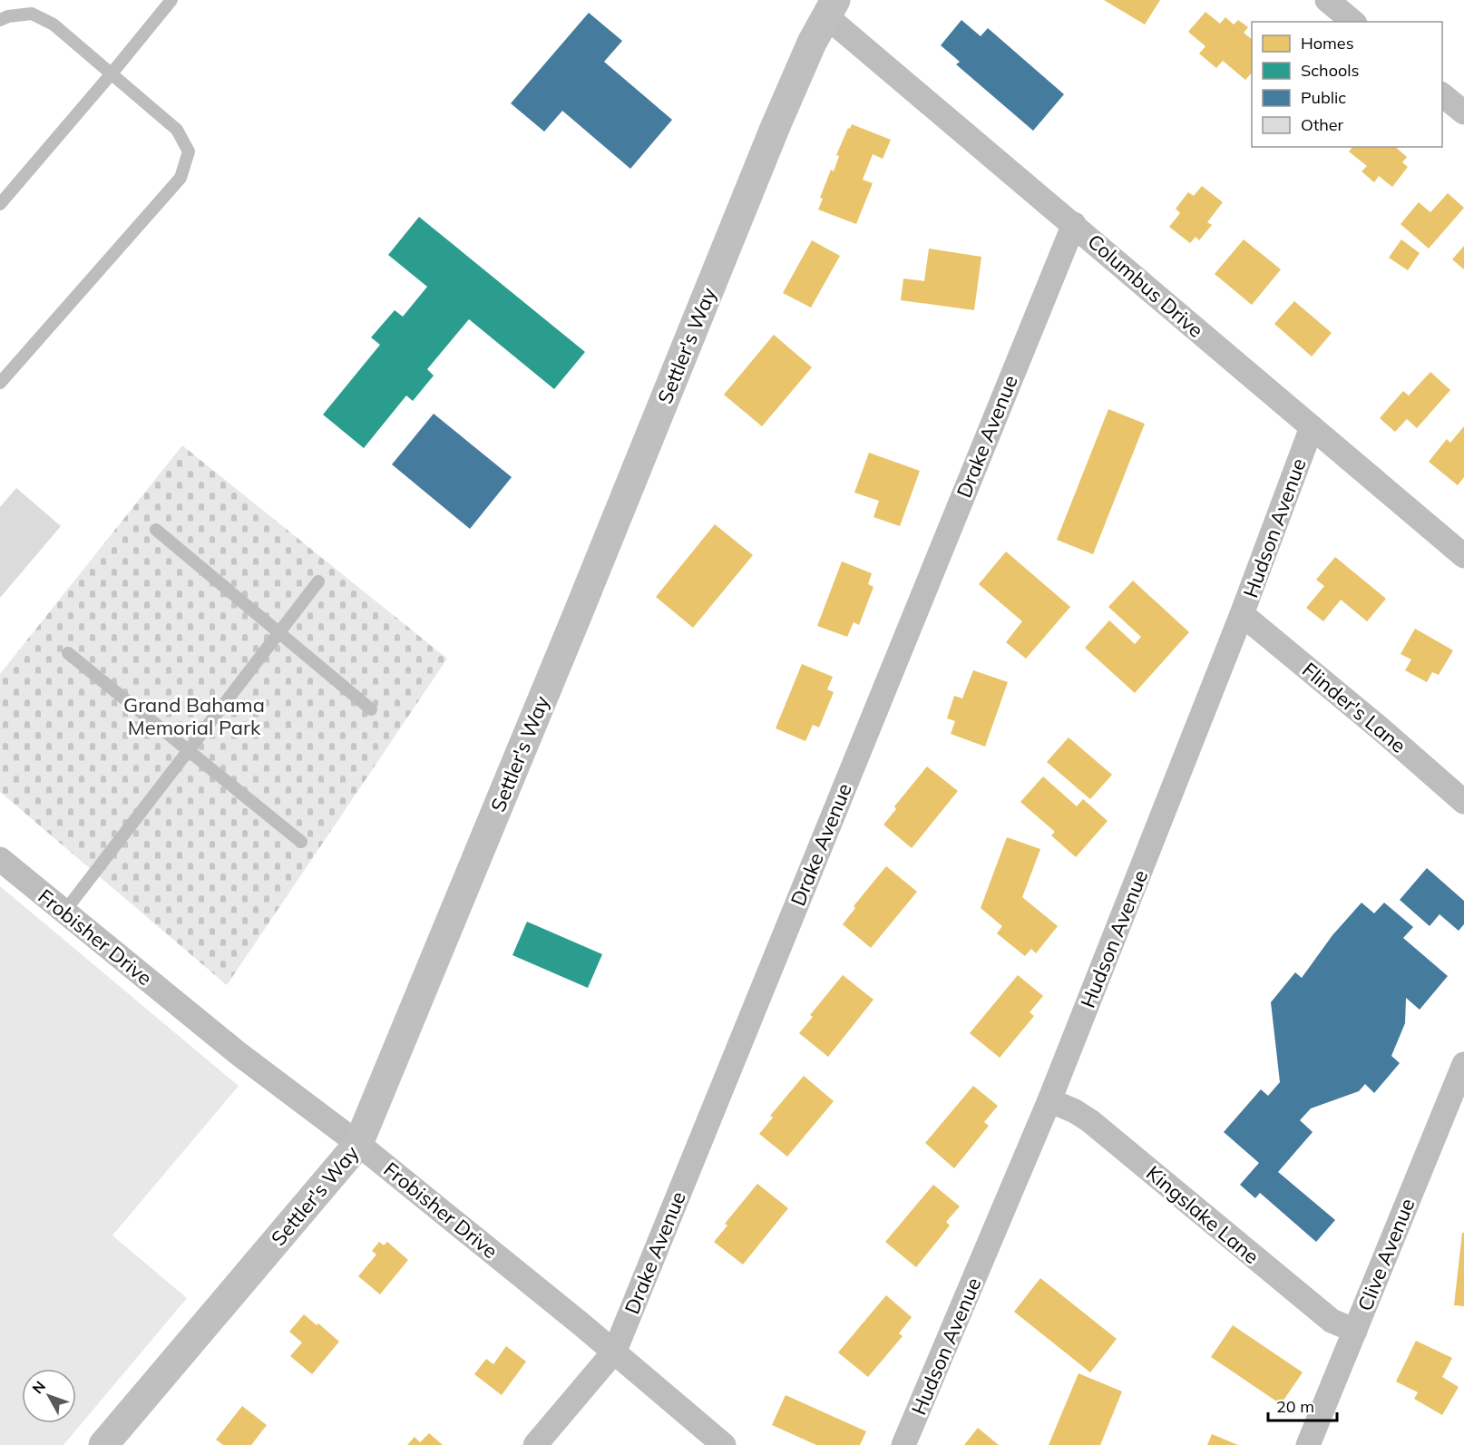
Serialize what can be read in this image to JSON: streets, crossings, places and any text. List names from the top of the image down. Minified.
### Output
{"streets":{"main road":["Settler's Way"],"street":["Columbus Drive","Drake Avenue","Hudson Avenue","Flinder's Lane","Frobisher Drive","Kingslake Lane","Clive Avenue"]},"crossings":[["Columbus Drive","Settler's Way"],["Columbus Drive","Drake Avenue"],["Columbus Drive","Hudson Avenue"],["Settler's Way","Frobisher Drive"],["Drake Avenue","Frobisher Drive"],["Hudson Avenue","Flinder's Lane"],["Hudson Avenue","Kingslake Lane"],["Kingslake Lane","Clive Avenue"]],"parks":["Grand Bahama Memorial Park"],"legend":["Homes","Schools","Public","Other"],"scale_bar":"20 m","north":"top left"}
